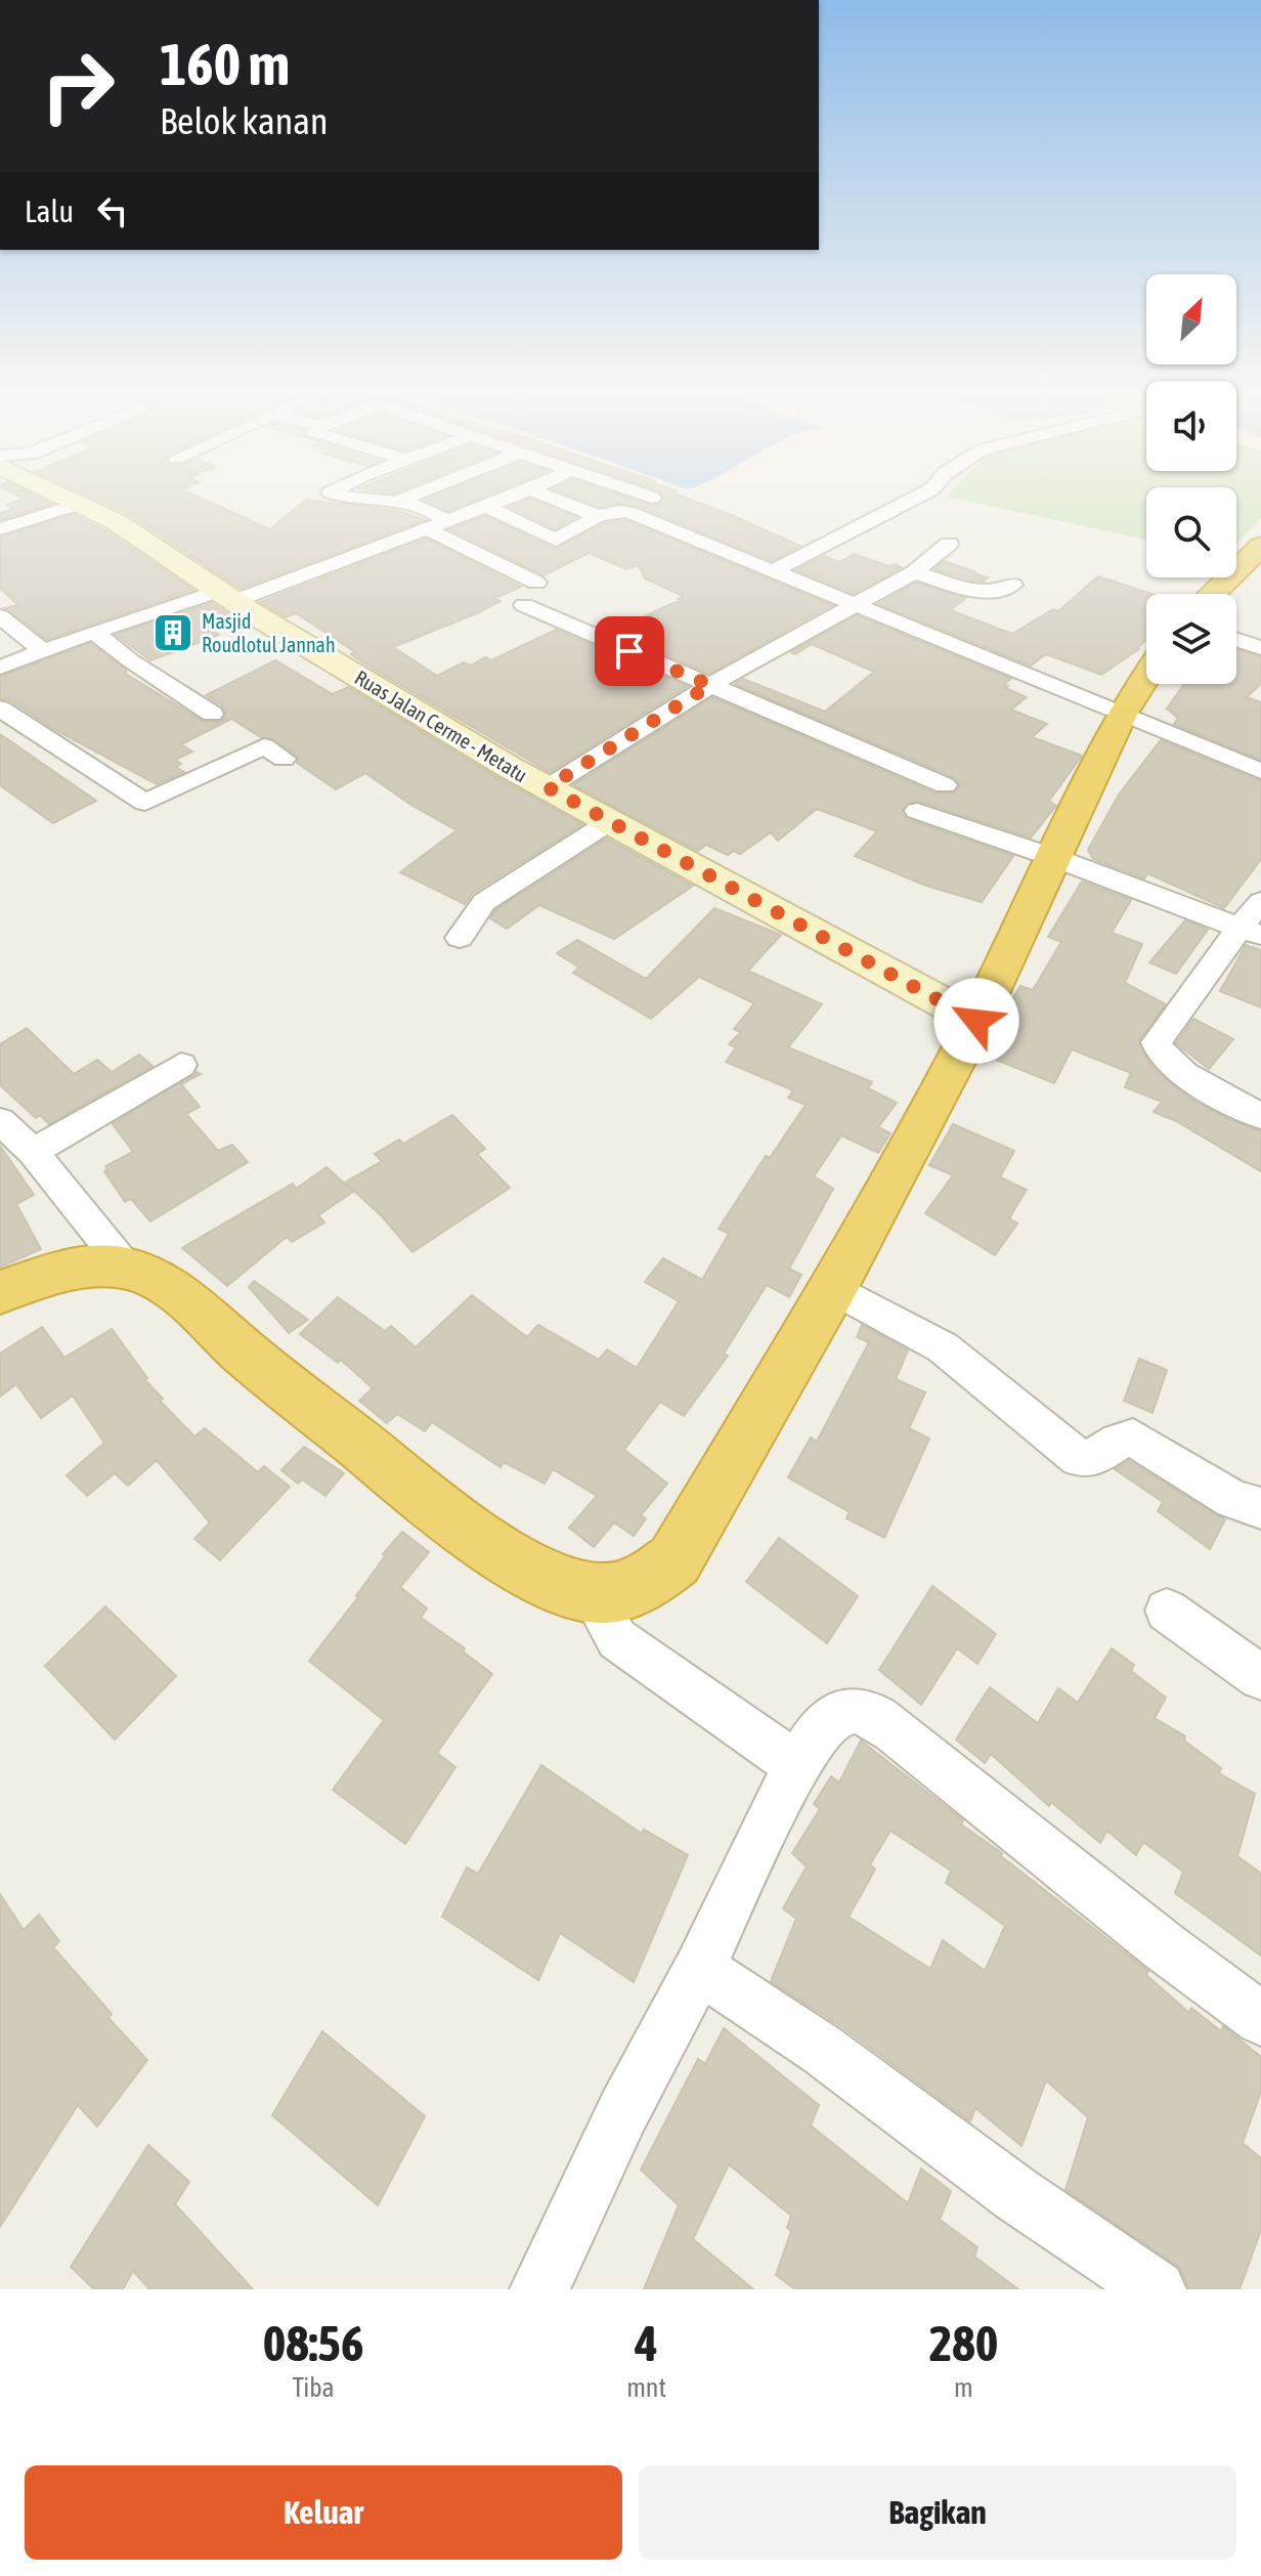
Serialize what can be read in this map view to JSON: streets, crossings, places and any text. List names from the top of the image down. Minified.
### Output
{"streets":{"main road":["Ruas Jalan Cerme - Metatu"]},"places":{"building":["Masjid Roudlotul Jannah"]},"north":"top right","page":{"turn":["160 m","Belok kanan"],"then":"Lalu","eta":["08:56","Tiba","4","mnt","280","m"],"buttons":["Keluar","Bagikan"]}}
